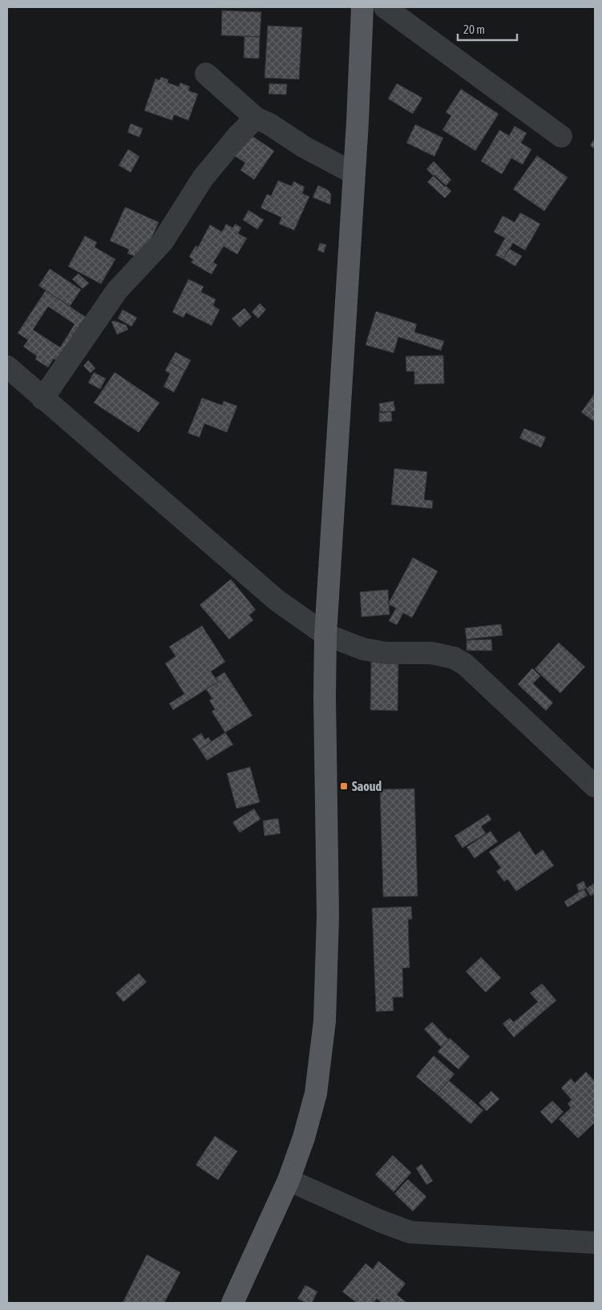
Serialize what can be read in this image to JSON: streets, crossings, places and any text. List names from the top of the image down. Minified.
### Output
{"places":{"transit":["Saoud"]},"scale_bar":"20 m"}
